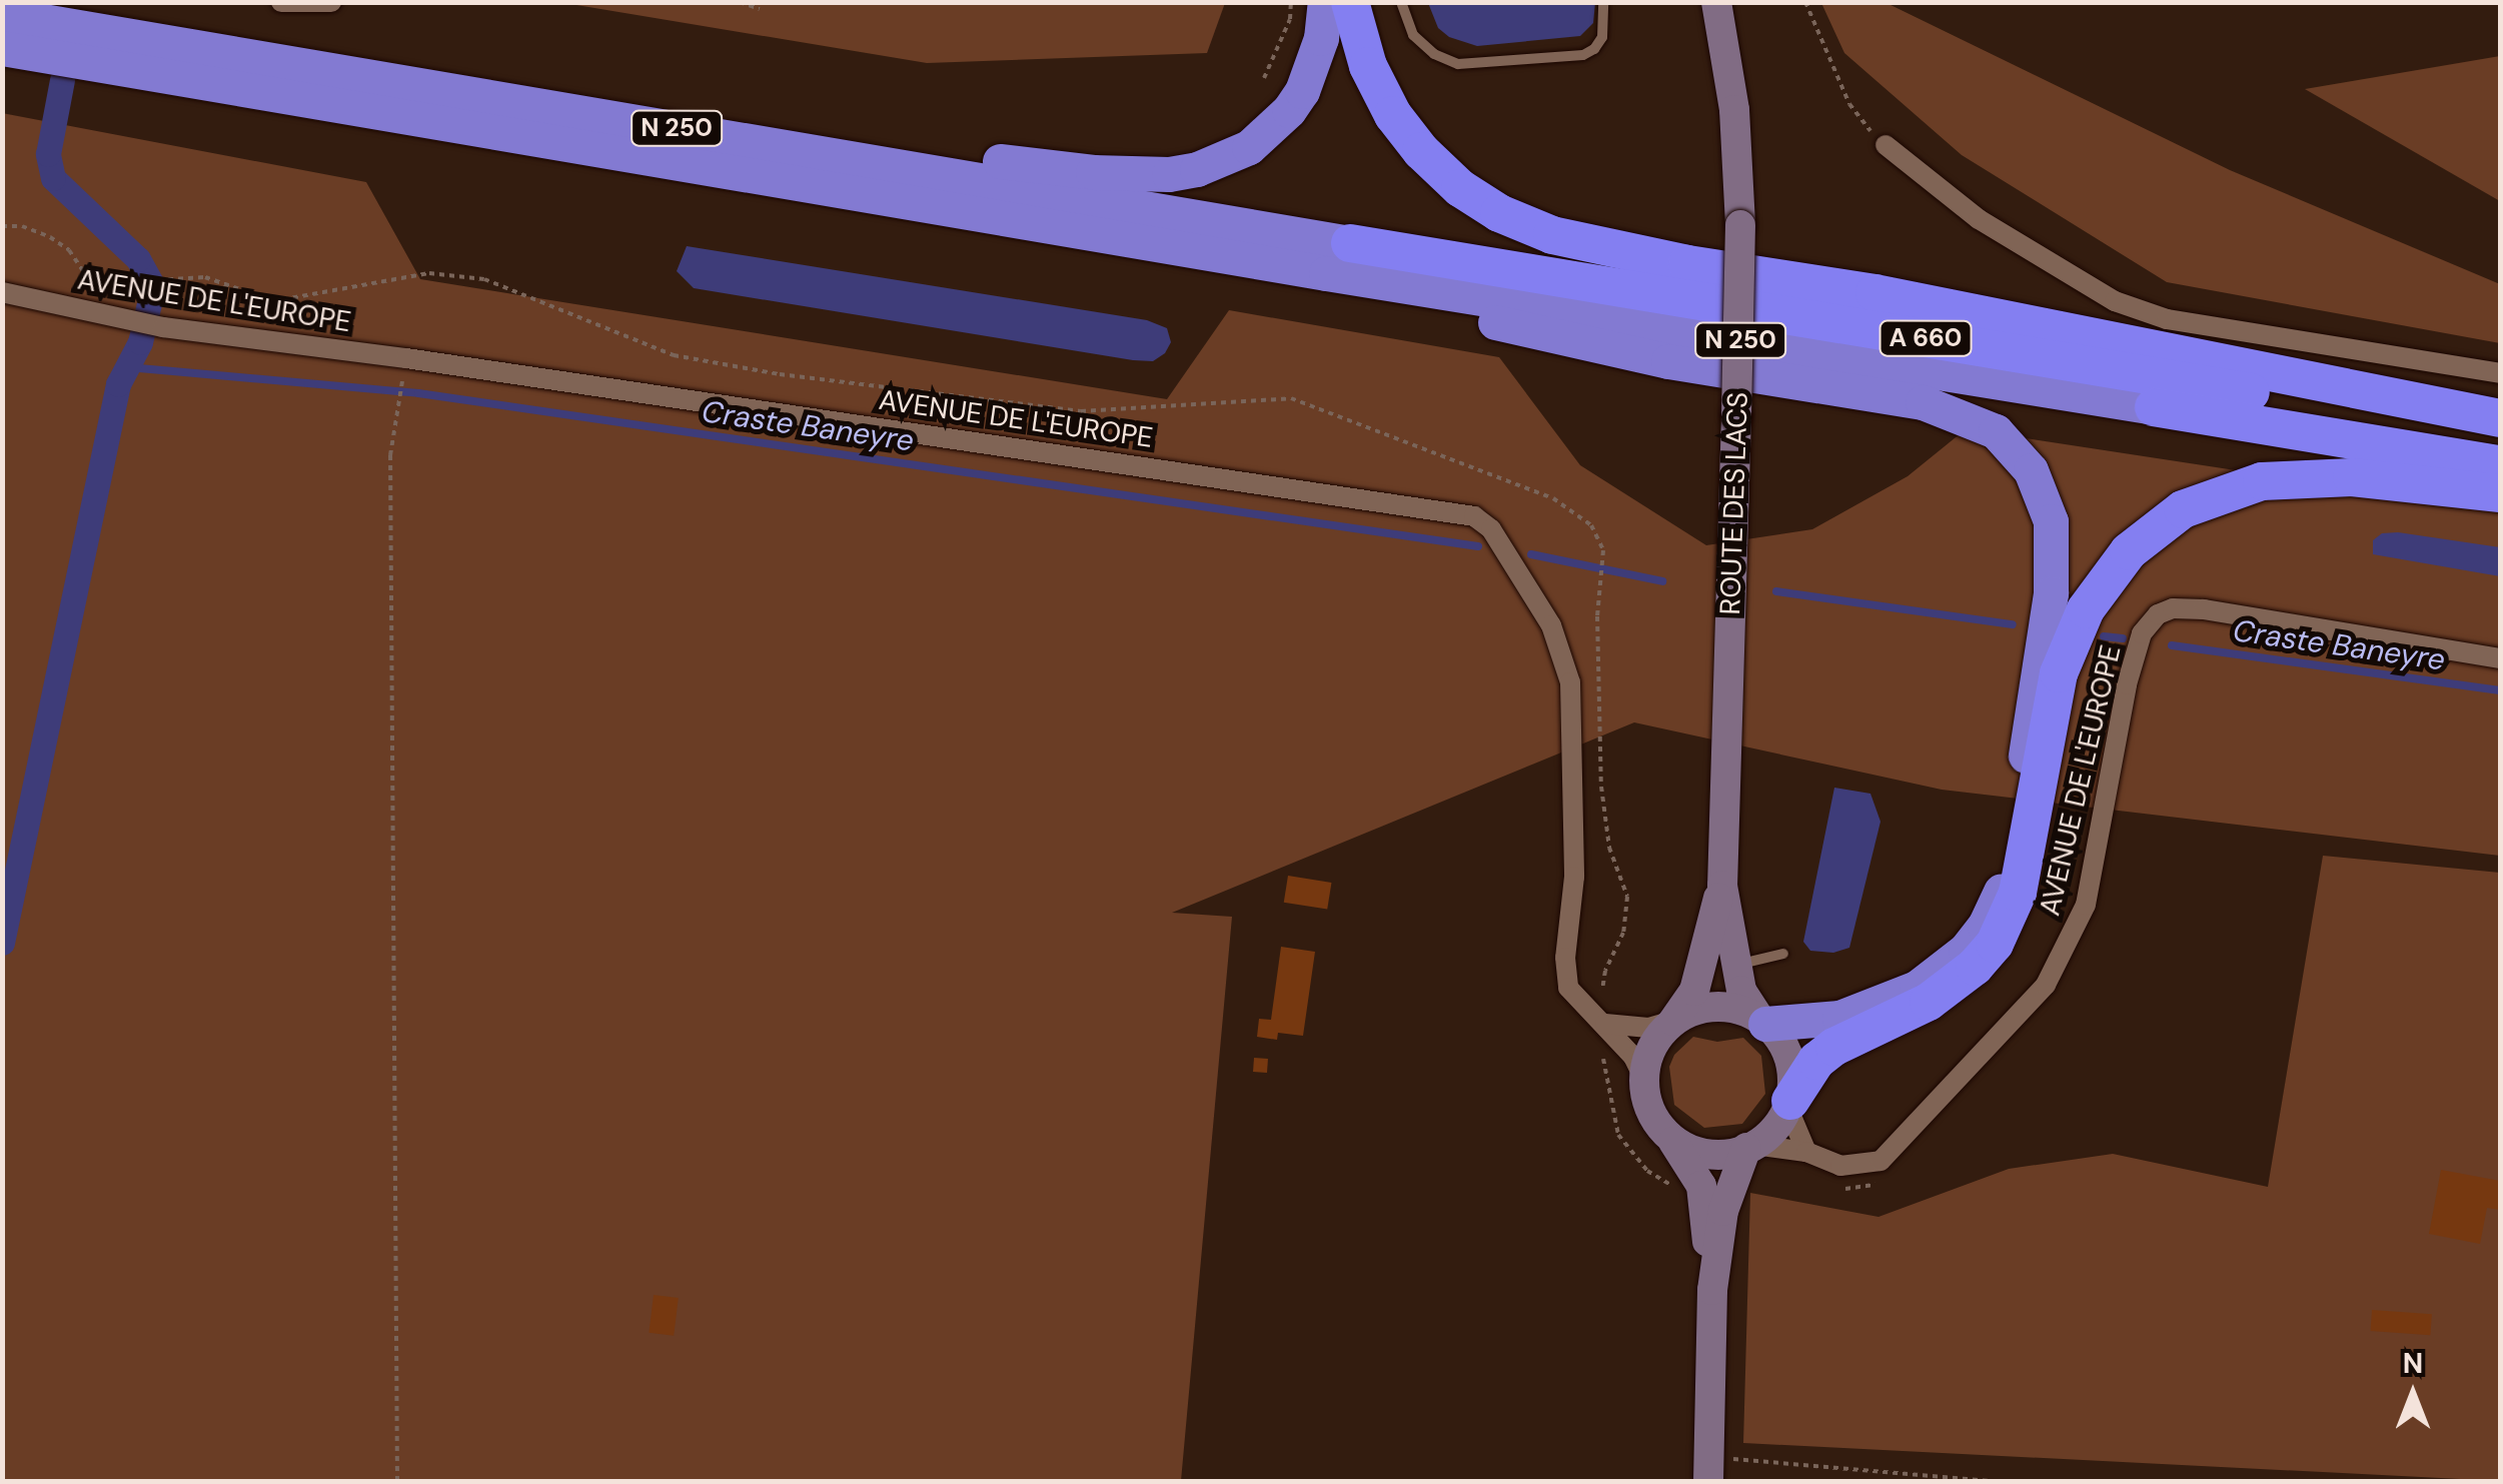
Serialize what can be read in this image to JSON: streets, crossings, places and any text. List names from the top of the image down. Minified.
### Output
{"streets":{"highway":["N 250","A 660"],"main road":["ROUTE DES LACS"],"street":["AVENUE DE L'EUROPE"]},"crossings":[["N 250","A 660"],["AVENUE DE L'EUROPE","ROUTE DES LACS"]],"water":["Craste Baneyre"],"north":"top"}
